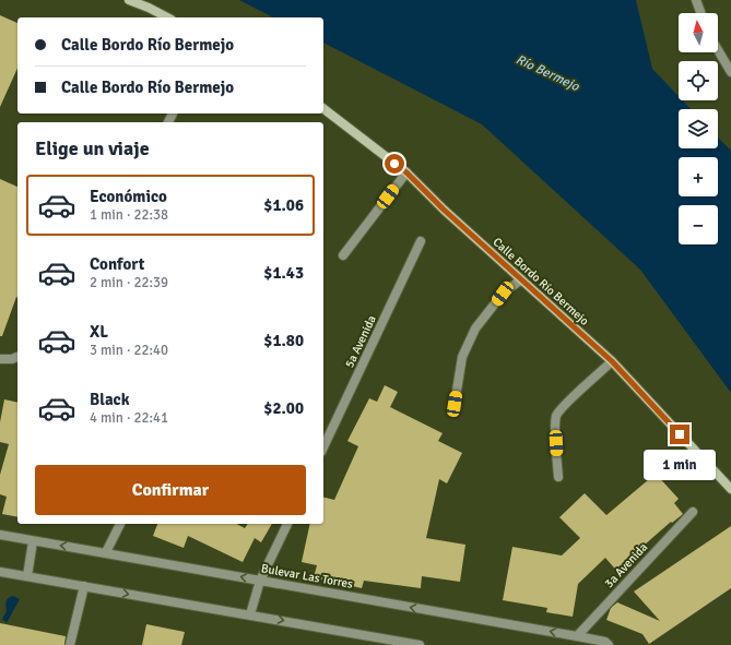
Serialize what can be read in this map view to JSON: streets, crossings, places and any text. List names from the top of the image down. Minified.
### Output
{"streets":{"main road":["Calle Bordo Río Bermejo"],"street":["5a Avenida","3a Avenida","Bulevar Las Torres"]},"crossings":[["3a Avenida","Bulevar Las Torres"]],"water":["Río Bermejo"],"north":"top","page":{"map_buttons":["+","−"],"banner":["Calle Bordo Río Bermejo","Calle Bordo Río Bermejo"],"heading":"Elige un viaje","list":[{"name":"Económico","note":"1 min · 22:38","value":"$1.06"},{"name":"Confort","note":"2 min · 22:39","value":"$1.43"},{"name":"XL","note":"3 min · 22:40","value":"$1.80"},{"name":"Black","note":"4 min · 22:41","value":"$2.00"}],"bubble":"1 min","buttons":"Confirmar"}}
